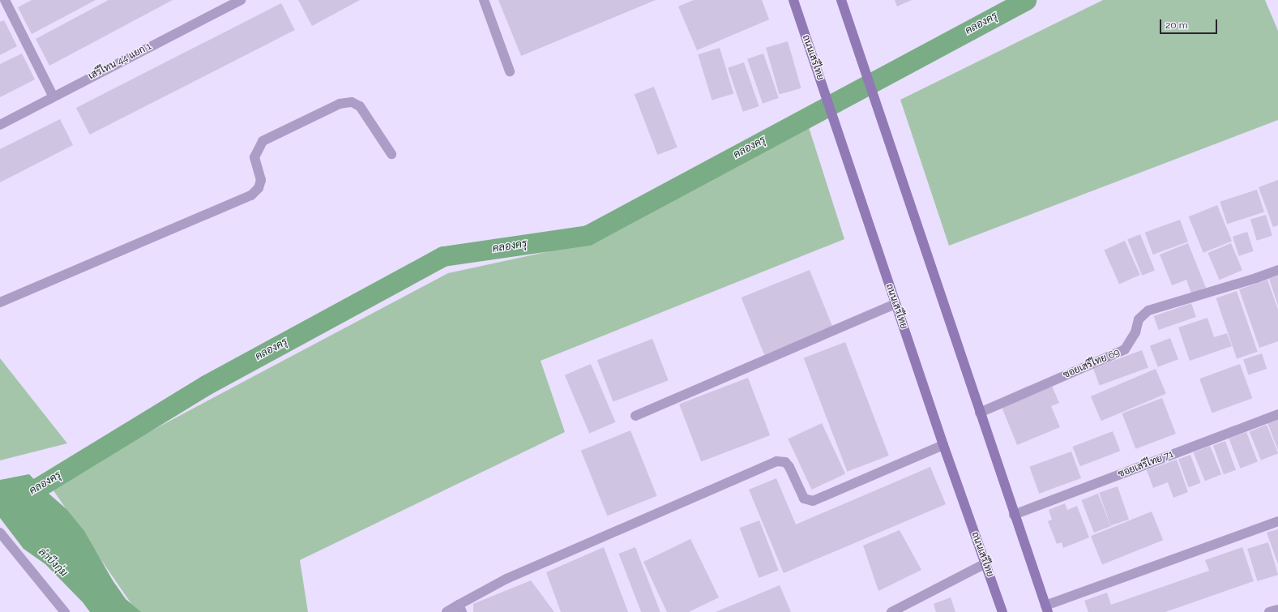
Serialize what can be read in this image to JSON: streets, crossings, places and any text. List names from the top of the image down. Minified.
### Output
{"streets":{"main road":["ถนนเสรีไทย"],"street":["เสรีไทน 44 แยก 1","ซอยเสรีไทย 69","ซอยเสรีไทย 71"]},"water":["คลองครุ","ลำบึงกุ่ม"],"scale_bar":"20 m"}
